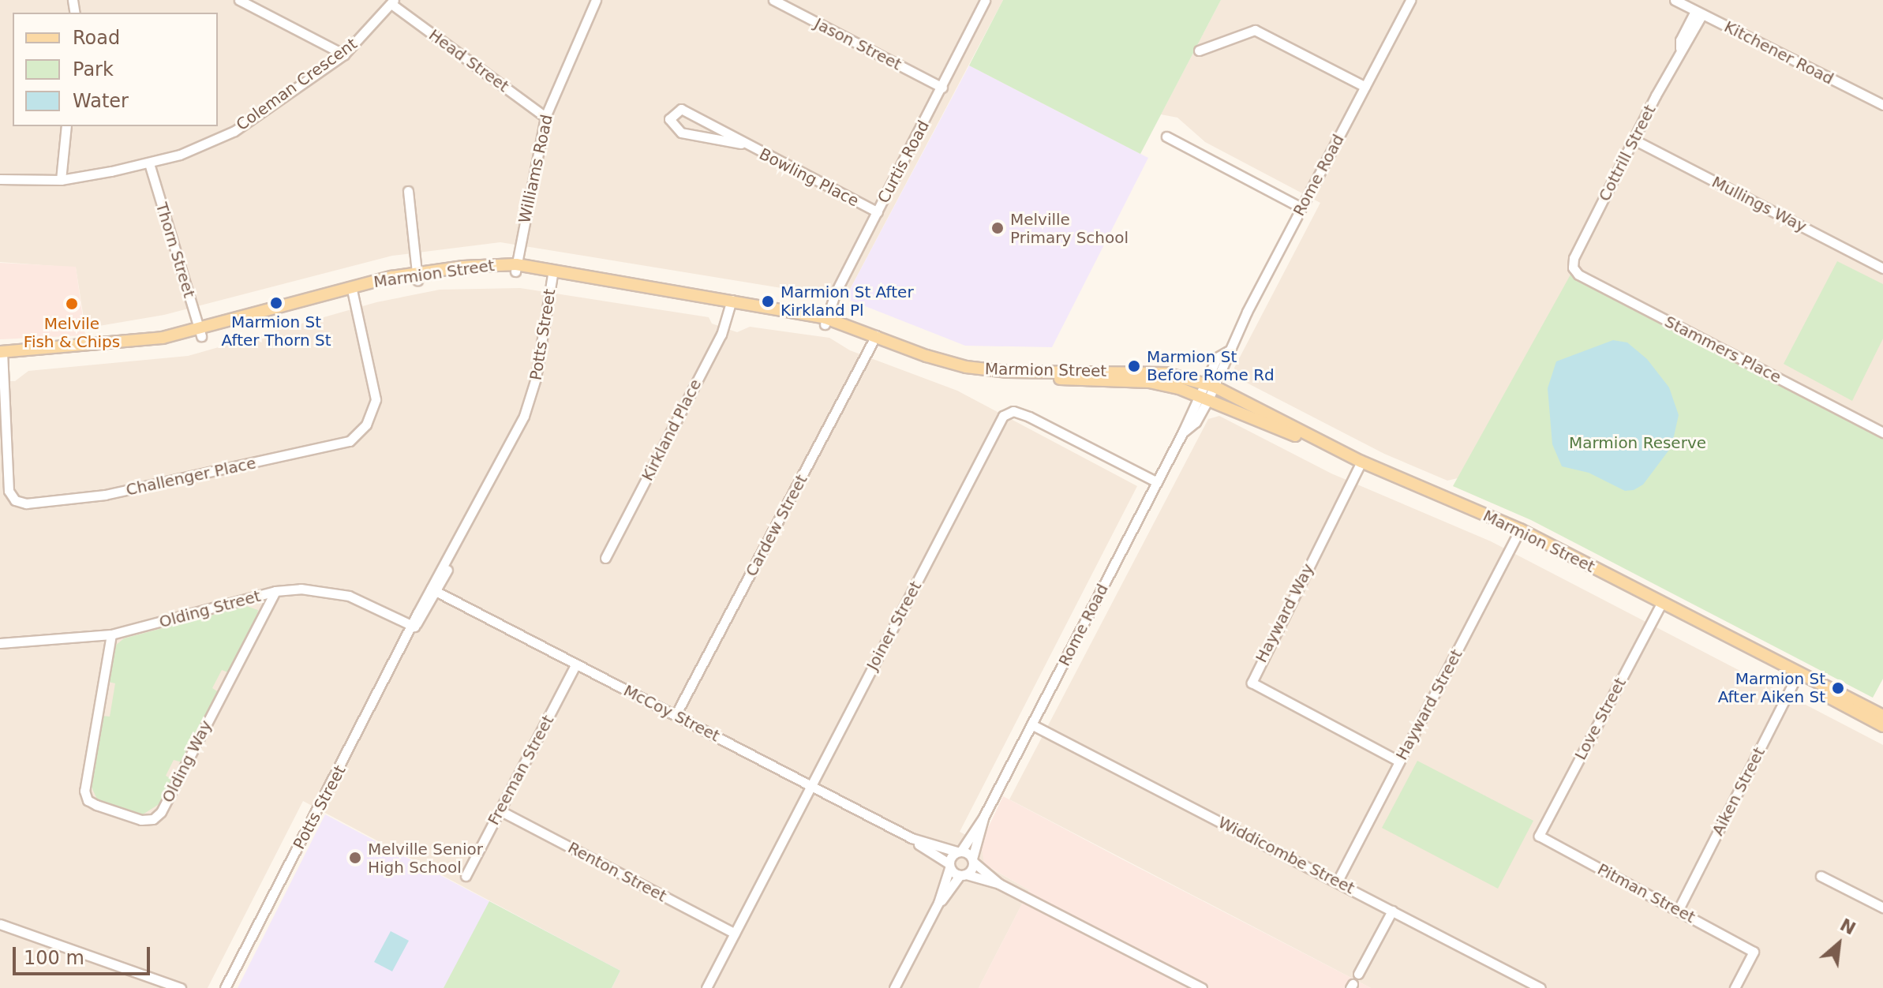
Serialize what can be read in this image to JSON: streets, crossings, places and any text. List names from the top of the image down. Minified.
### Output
{"streets":{"main road":["Marmion Street"],"street":["Jason Street","Kitchener Road","Head Street","Coleman Crescent","Cottrill Street","Curtis Road","Williams Road","Rome Road","Bowling Place","Mullings Way","Thorn Street","Potts Street","Stammers Place","Kirkland Place","Challenger Place","Cardew Street","Olding Street","Hayward Way","Joiner Street","Hayward Street","McCoy Street","Love Street","Olding Way","Freeman Street","Aiken Street","Widdicombe Street","Renton Street","Pitman Street"]},"crossings":[["Jason Street","Curtis Road"],["Kitchener Road","Cottrill Street"],["Head Street","Coleman Crescent"],["Head Street","Williams Road"],["Coleman Crescent","Thorn Street"],["Cottrill Street","Mullings Way"],["Cottrill Street","Stammers Place"],["Curtis Road","Bowling Place"],["Curtis Road","Marmion Street"],["Williams Road","Marmion Street"],["Rome Road","Marmion Street"],["Rome Road","Joiner Street"],["Rome Road","McCoy Street"],["Rome Road","Widdicombe Street"],["Thorn Street","Marmion Street"],["Marmion Street","Potts Street"],["Marmion Street","Kirkland Place"],["Marmion Street","Challenger Place"],["Marmion Street","Cardew Street"],["Marmion Street","Hayward Way"],["Marmion Street","Hayward Street"],["Marmion Street","Love Street"],["Marmion Street","Aiken Street"],["Potts Street","Olding Street"],["Potts Street","McCoy Street"],["Cardew Street","McCoy Street"],["Olding Street","Olding Way"],["Hayward Way","Hayward Street"],["Joiner Street","McCoy Street"],["Joiner Street","Renton Street"],["Hayward Street","Widdicombe Street"],["McCoy Street","Freeman Street"],["Love Street","Pitman Street"],["Freeman Street","Renton Street"],["Aiken Street","Pitman Street"]],"parks":["Marmion Reserve"],"places":["Melville Primary School","Marmion St After Kirkland Pl","Marmion St After Thorn St","Melvile Fish & Chips","Marmion St Before Rome Rd","Marmion St After Aiken St","Melville Senior High School"],"legend":["Road","Park","Water"],"scale_bar":"100 m","north":"top right"}
